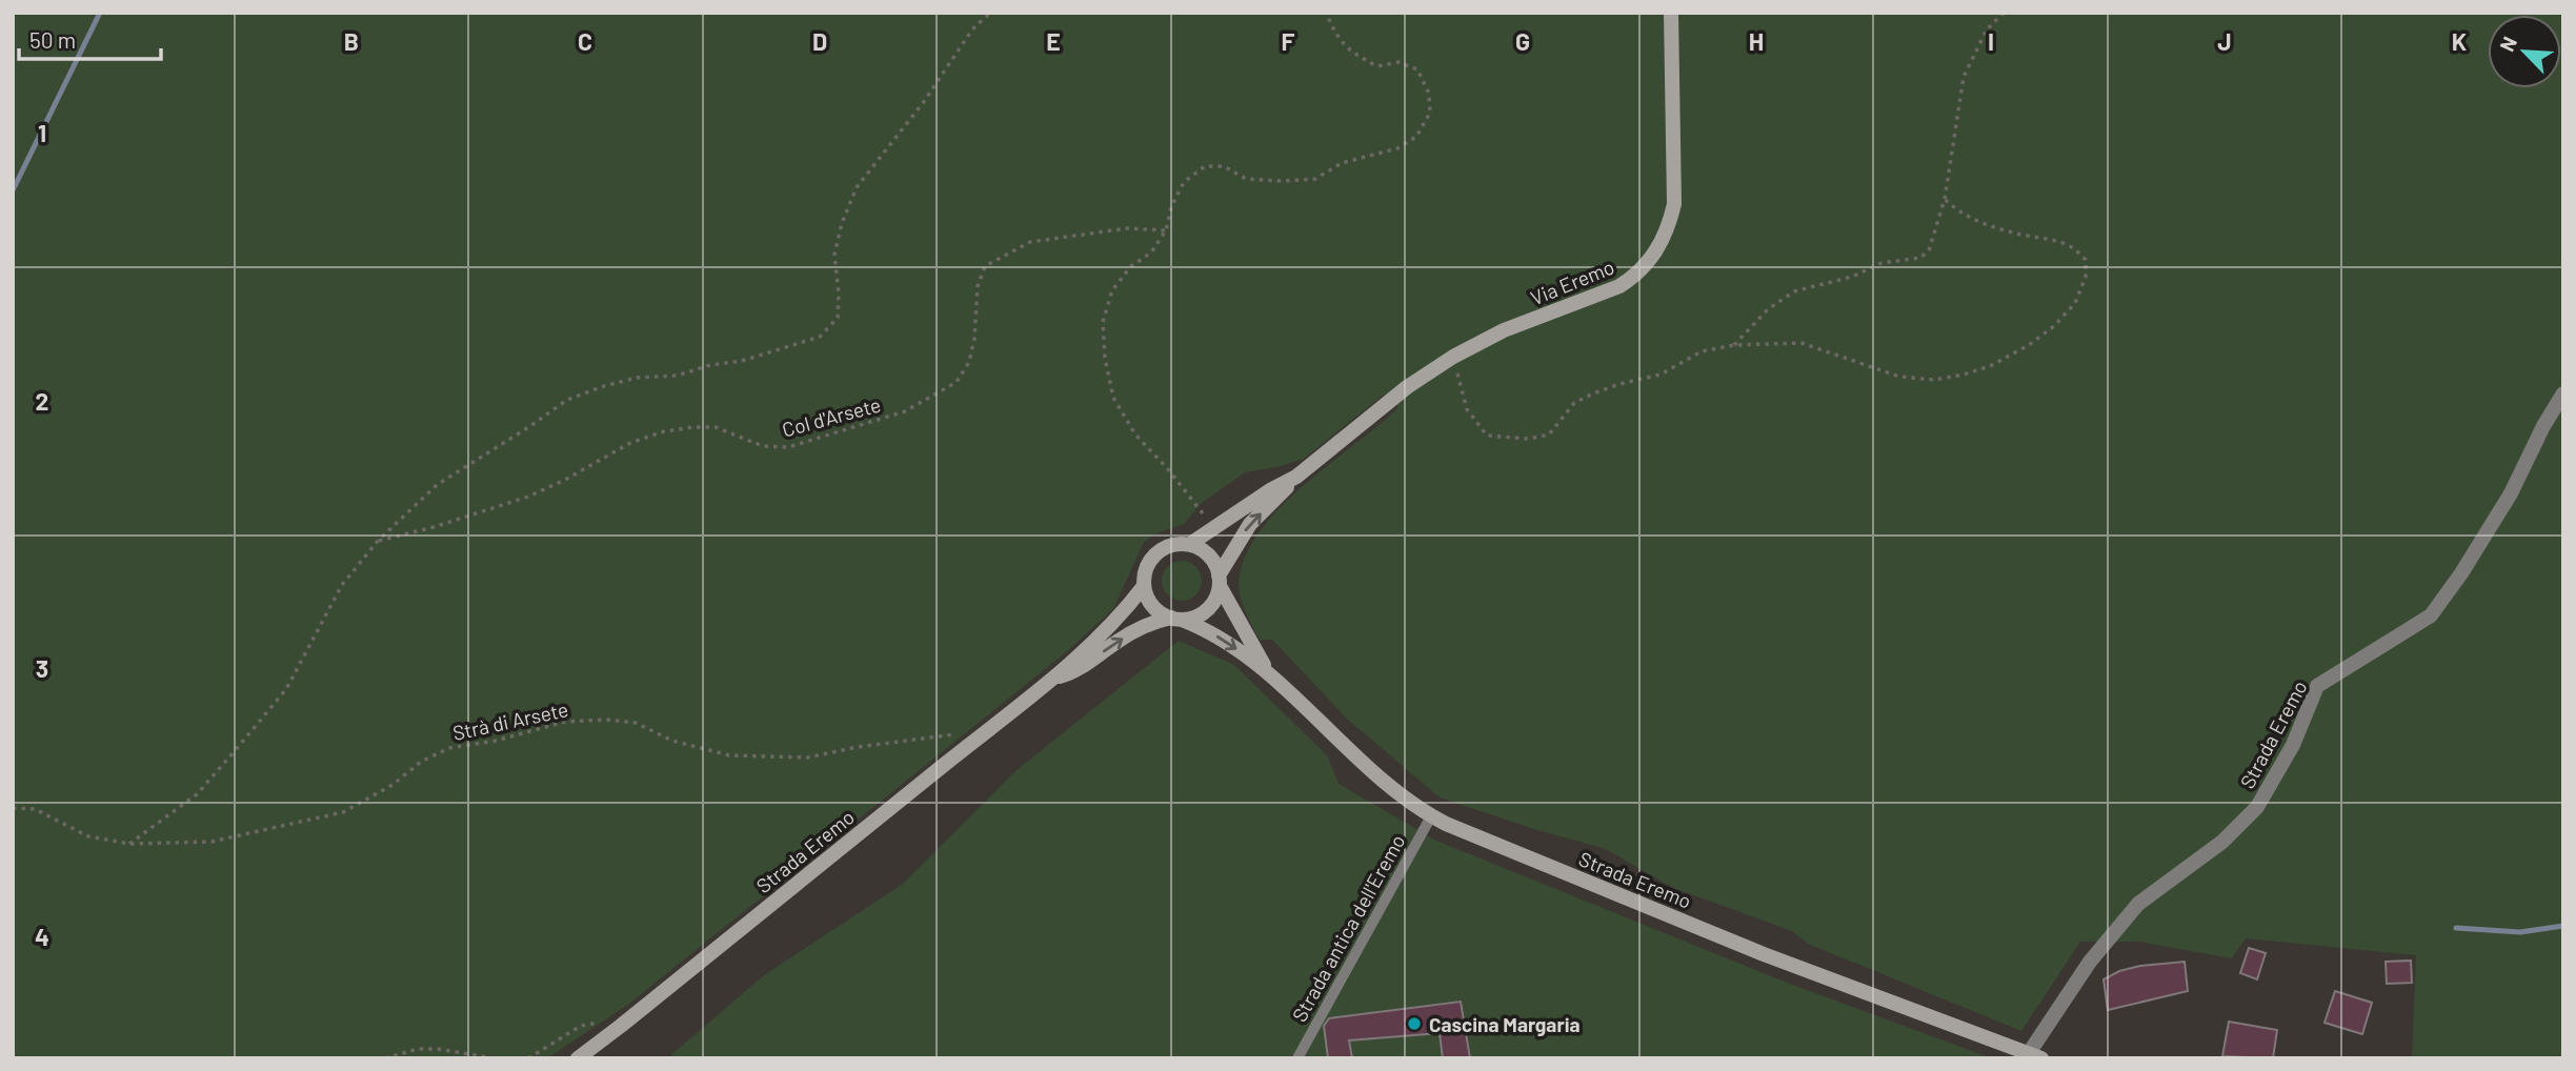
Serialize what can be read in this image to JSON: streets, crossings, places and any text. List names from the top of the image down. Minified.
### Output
{"streets":{"main road":["Via Eremo","Strada Eremo"],"lane":["Strada antica dell'Eremo"],"path":["Col d'Arsete","Strà di Arsete"]},"crossings":[["Via Eremo","Strada Eremo"],["Strà di Arsete","Strada Eremo"],["Strada Eremo","Strada antica dell'Eremo"]],"places":["Cascina Margaria"],"scale_bar":"50 m","north":"top left","grid":{"columns":["B","C","D","E","F","G","H","I","J","K"],"rows":["1","2","3","4"]}}
